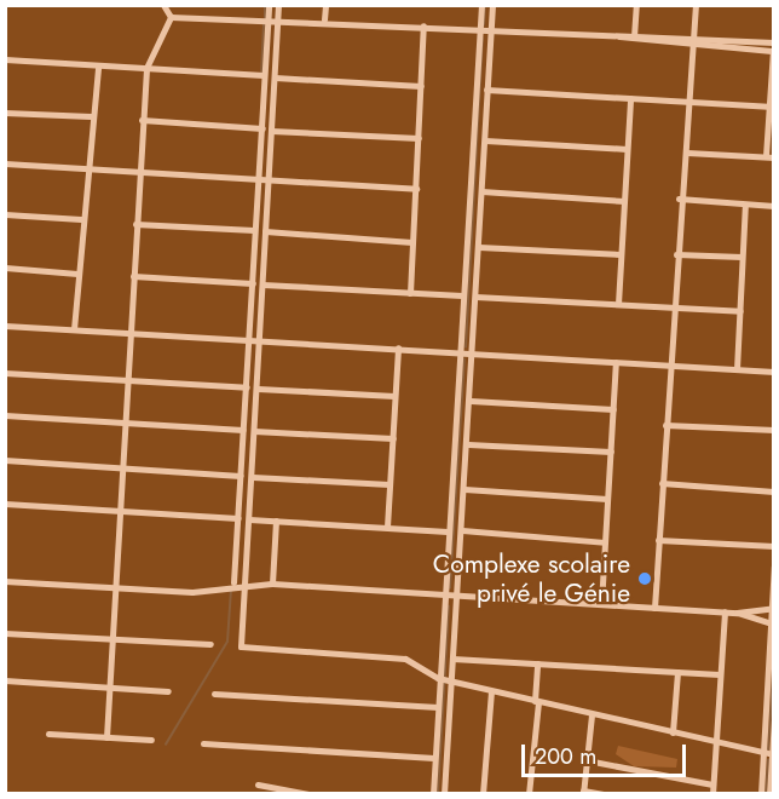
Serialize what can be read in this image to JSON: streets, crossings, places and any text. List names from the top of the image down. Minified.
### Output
{"places":["Complexe scolaire privé le Génie"],"scale_bar":"200 m"}
